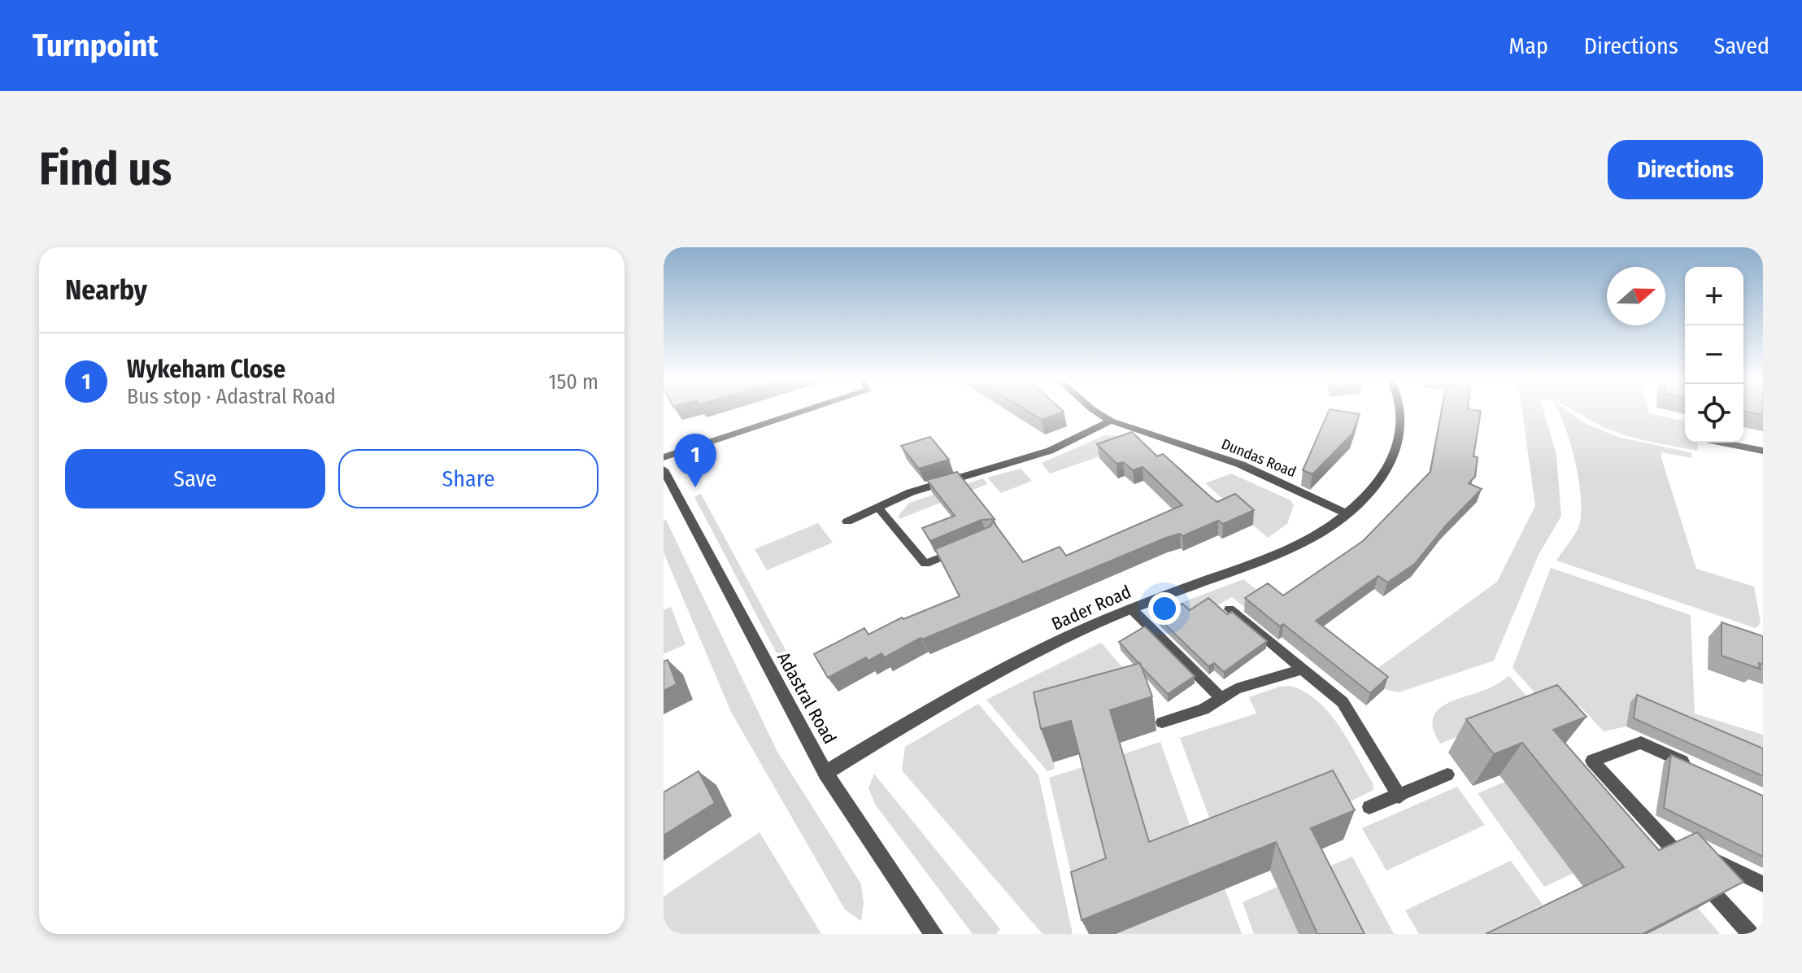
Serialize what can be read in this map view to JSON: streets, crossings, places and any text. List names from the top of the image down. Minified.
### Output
{"streets":{"street":["Dundas Road","Bader Road","Adastral Road"]},"crossings":[["Dundas Road","Bader Road"],["Bader Road","Adastral Road"]],"north":"right","page":{"header":"Turnpoint","nav":["Map","Directions","Saved"],"buttons":["Directions",["Save","Share"]],"title":"Find us","heading":"Nearby","map_buttons":["+","−"],"list":[{"mark":"1","name":"Wykeham Close","note":"Bus stop · Adastral Road","value":"150 m"}],"pins":"1"}}
